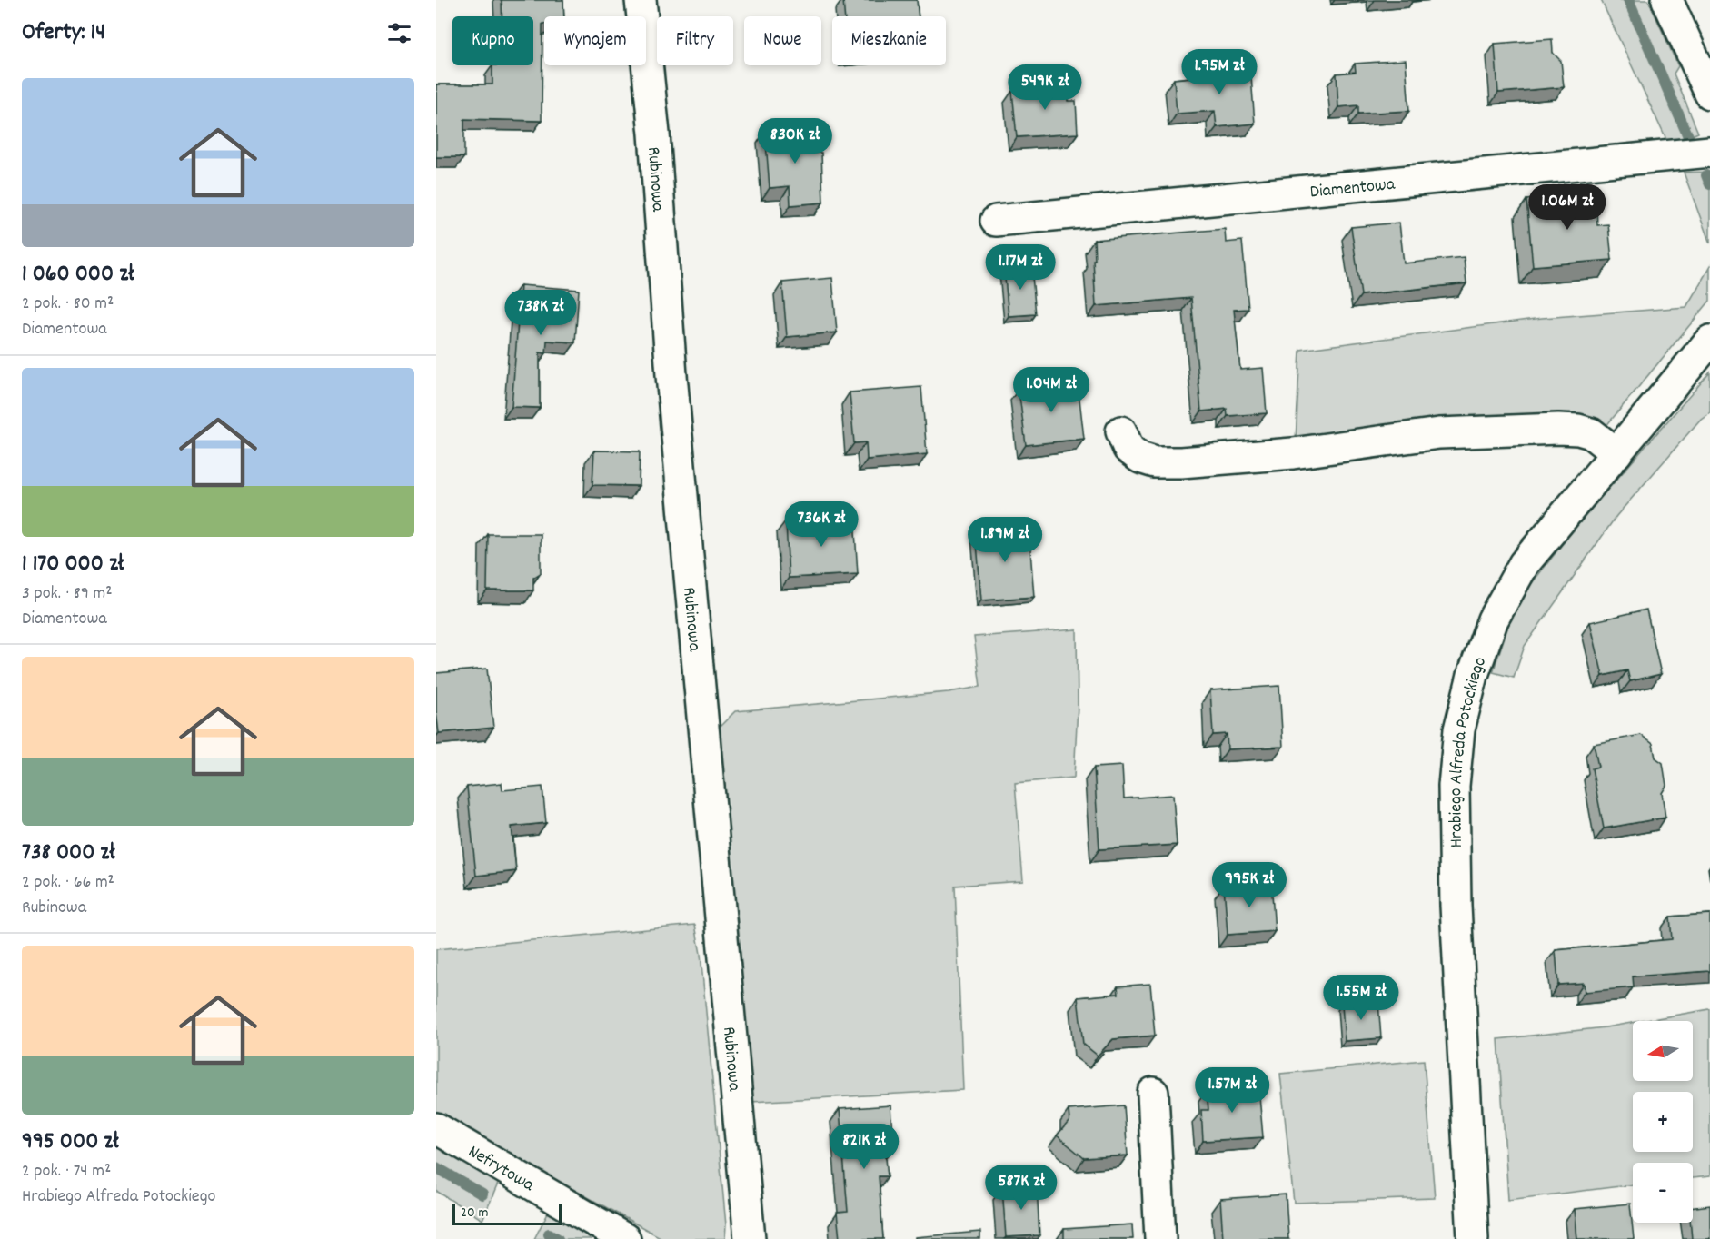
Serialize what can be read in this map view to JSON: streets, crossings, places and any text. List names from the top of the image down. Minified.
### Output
{"streets":{"street":["Rubinowa","Diamentowa","Hrabiego Alfreda Potockiego","Nefrytowa"]},"scale_bar":"20 m","north":"left","page":{"heading":"Oferty: 14","chip":["Kupno","Wynajem","Filtry","Nowe","Mieszkanie"],"price":["1.95M zł","549K zł","830K zł","1.06M zł","1.17M zł","738K zł","1.04M zł","736K zł","1.89M zł","995K zł","1.55M zł","1.57M zł","821K zł","587K zł"],"list":[{"name":"1 060 000 zł","note":"2 pok. · 80 m² · Diamentowa"},{"name":"1 170 000 zł","note":"3 pok. · 89 m² · Diamentowa"},{"name":"738 000 zł","note":"2 pok. · 66 m² · Rubinowa"},{"name":"995 000 zł","note":"2 pok. · 74 m² · Hrabiego Alfreda Potockiego"}],"map_buttons":["+","−"],"scale":"20 m"}}
